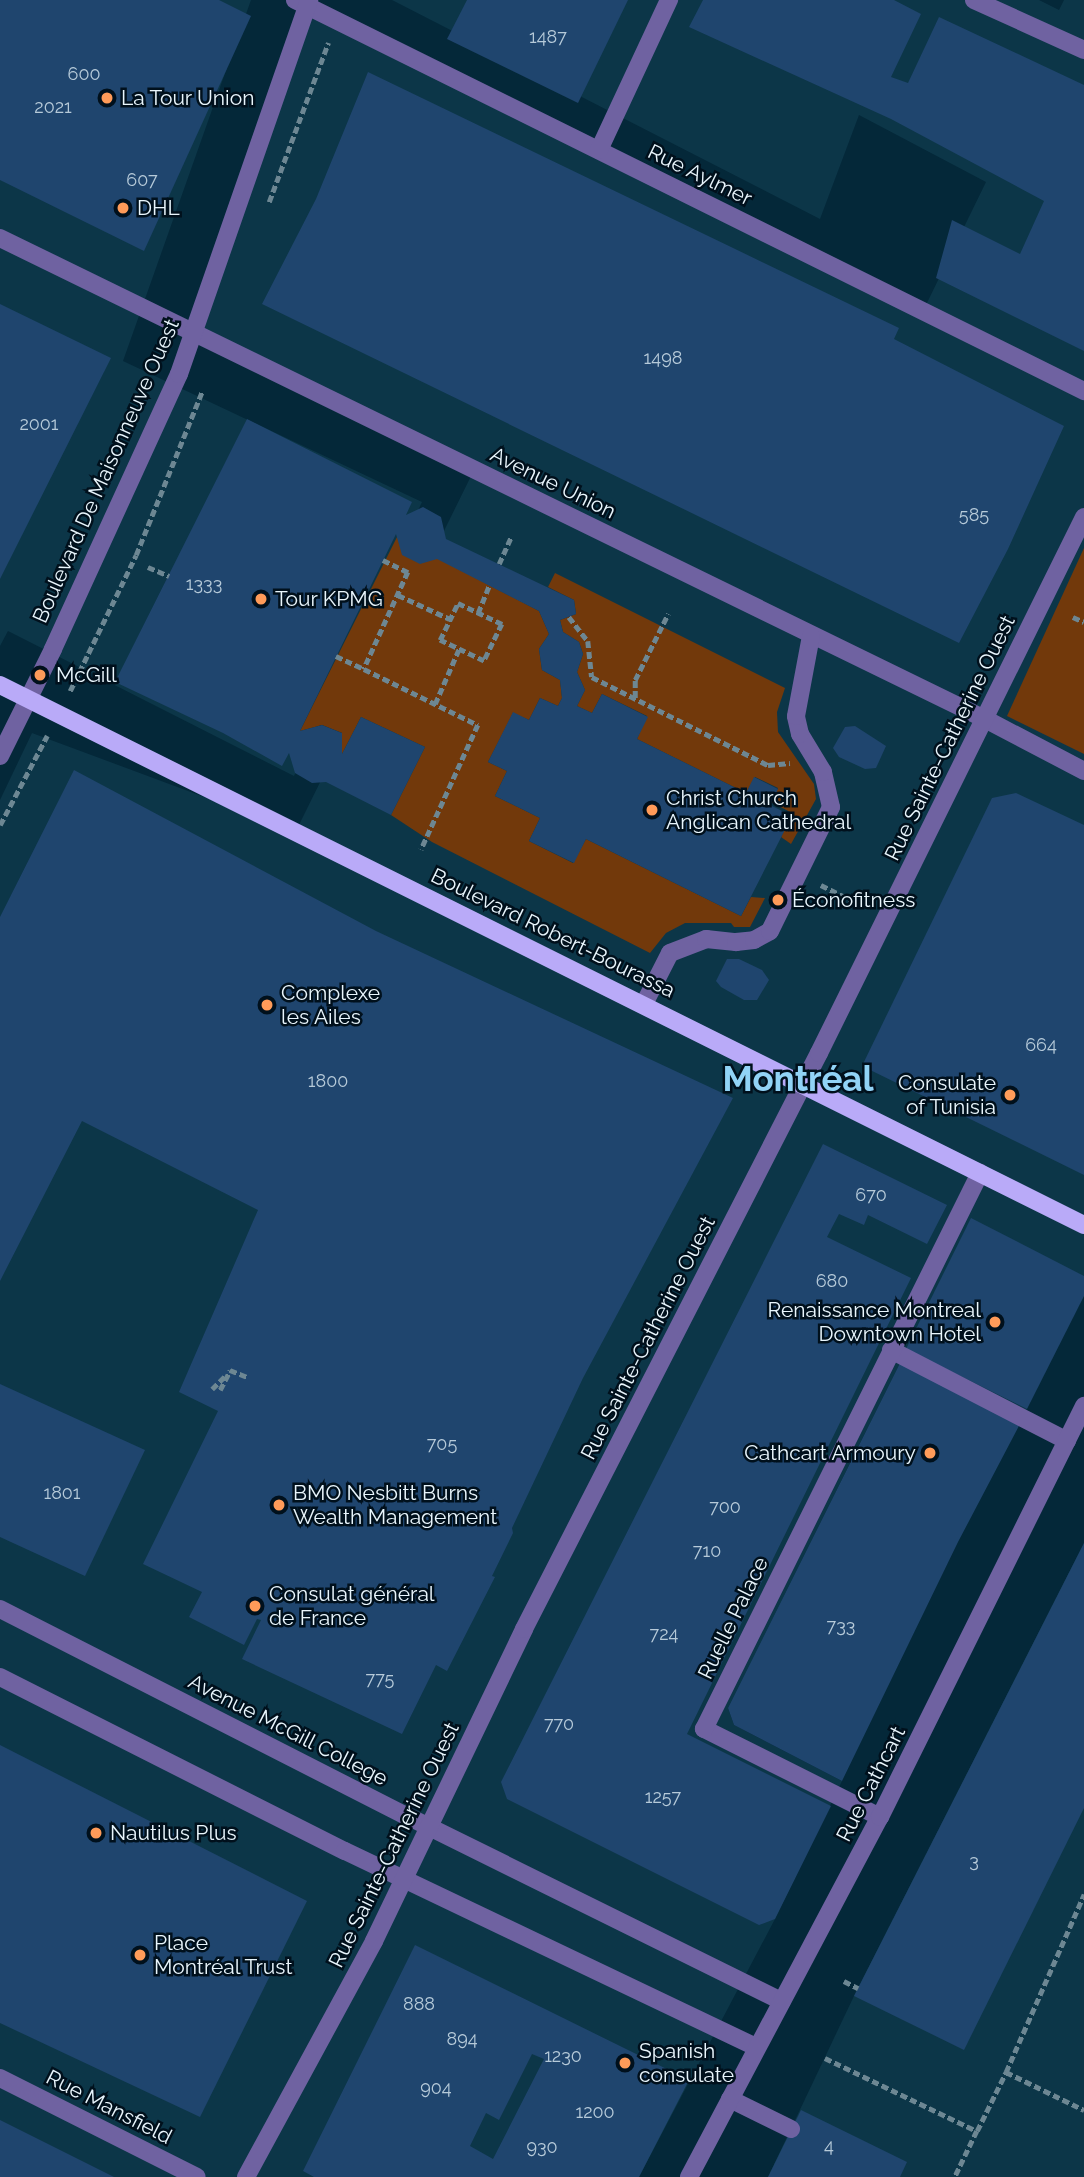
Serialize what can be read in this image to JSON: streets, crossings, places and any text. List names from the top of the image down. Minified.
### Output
{"streets":{"main road":["Boulevard Robert-Bourassa"],"street":["Rue Aylmer","Boulevard De Maisonneuve Ouest","Avenue Union","Rue Sainte-Catherine Ouest","Ruelle Palace","Avenue McGill College","Rue Cathcart","Rue Mansfield"]},"crossings":[["Rue Aylmer","Boulevard De Maisonneuve Ouest"],["Boulevard De Maisonneuve Ouest","Avenue Union"],["Boulevard De Maisonneuve Ouest","Boulevard Robert-Bourassa"],["Avenue Union","Rue Sainte-Catherine Ouest"],["Rue Sainte-Catherine Ouest","Boulevard Robert-Bourassa"],["Rue Sainte-Catherine Ouest","Avenue McGill College"],["Boulevard Robert-Bourassa","Ruelle Palace"],["Ruelle Palace","Rue Cathcart"],["Avenue McGill College","Rue Cathcart"]],"districts":["Montréal"],"places":["La Tour Union","DHL","Tour KPMG","McGill","Christ Church Anglican Cathedral","Éconofitness","Complexe les Ailes","Consulate of Tunisia","Renaissance Montreal Downtown Hotel","Cathcart Armoury","BMO Nesbitt Burns Wealth Management","Consulat général de France","Nautilus Plus","Place Montréal Trust","Spanish consulate"],"house_numbers":["1487","600","2021","607","1498","2001","585","1333","664","1800","670","680","705","1801","700","710","733","724","775","770","1257","3","888","894","1230","904","1200","4","930"]}
